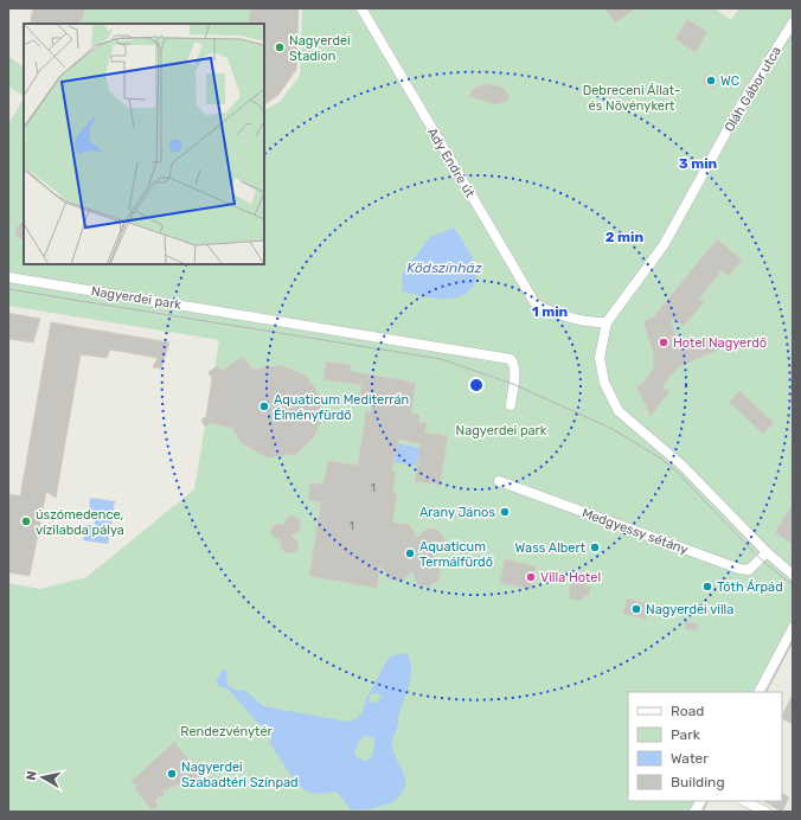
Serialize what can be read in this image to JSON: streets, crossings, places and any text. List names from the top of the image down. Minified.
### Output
{"streets":{"street":["Oláh Gábor utca","Ady Endre út","Nagyerdei park","Medgyessy sétány"]},"crossings":[["Oláh Gábor utca","Ady Endre út"]],"water":["Ködszínház"],"parks":["Debreceni Állat- és Növénykert","Nagyerdei park","Rendezvénytér"],"places":["Nagyerdei Stadion","WC","Hotel Nagyerdő","Aquaticum Mediterrán Élményfürdő","Arany János","úszómedence, vízilabda pálya","Wass Albert","Aquaticum Termálfürdő","Villa Hotel","Tóth Árpád","Nagyerdei villa","Nagyerdei Szabadtéri Színpad"],"house_numbers":["1","1"],"legend":["Road","Park","Water","Building"],"north":"left","rings":["3 min","2 min","1 min"]}
